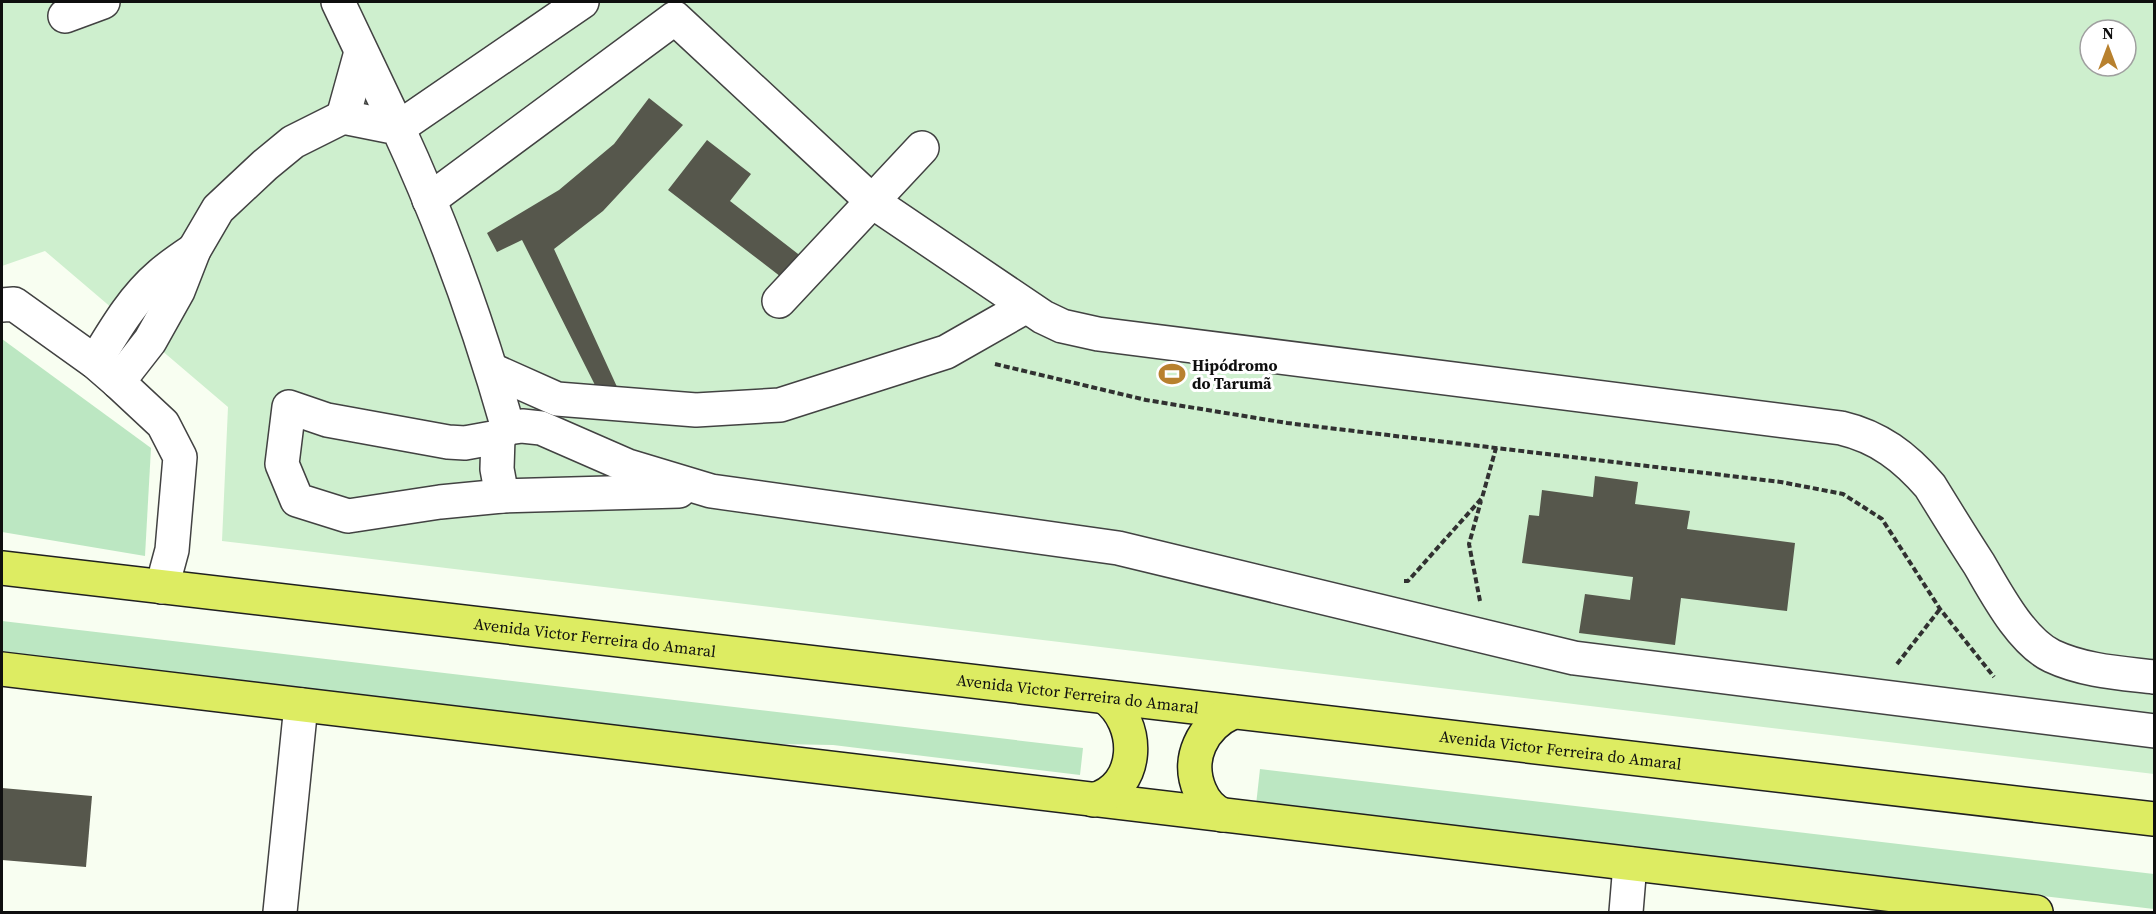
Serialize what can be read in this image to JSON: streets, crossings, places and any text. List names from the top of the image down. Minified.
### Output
{"streets":{"highway":["Avenida Victor Ferreira do Amaral"]},"places":{"sports":["Hipódromo do Tarumã"]},"north":"top"}
